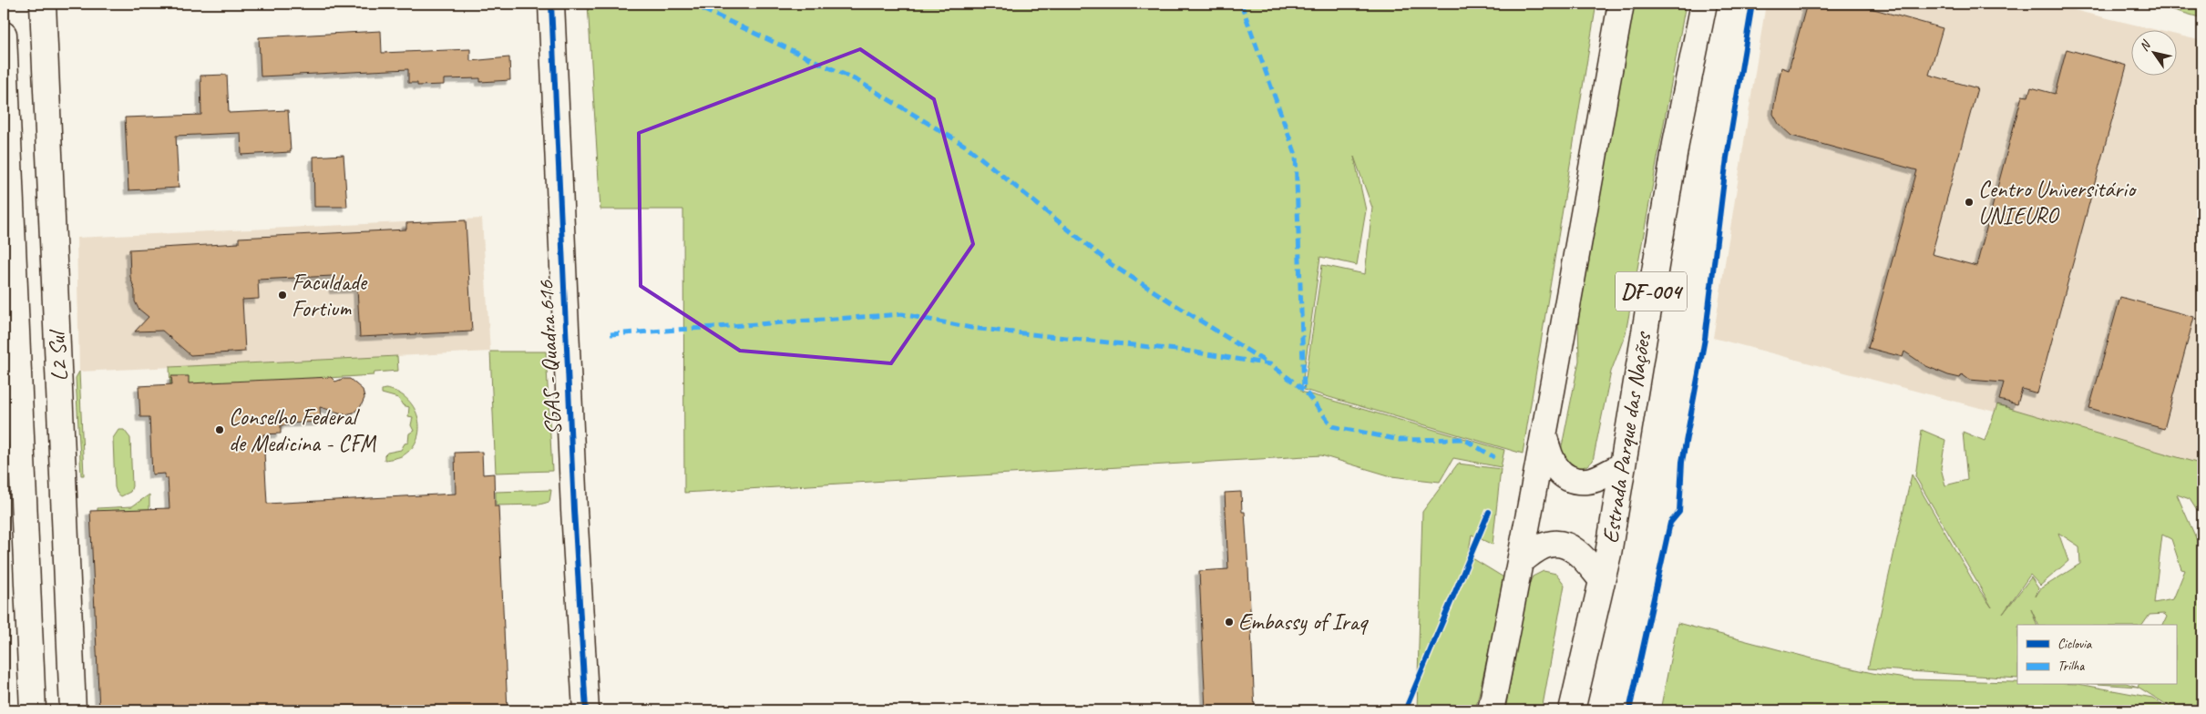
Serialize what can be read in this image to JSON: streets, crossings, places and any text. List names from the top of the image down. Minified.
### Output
{"streets":{"main road":["DF-004","L2 Sul","SGAS - Quadra 616","Estrada Parque das Nações"]},"places":["Centro Universitário UNIEURO","Faculdade Fortium","Conselho Federal de Medicina - CFM","Embassy of Iraq"],"legend":["Ciclovia","Trilha"],"north":"top left"}
